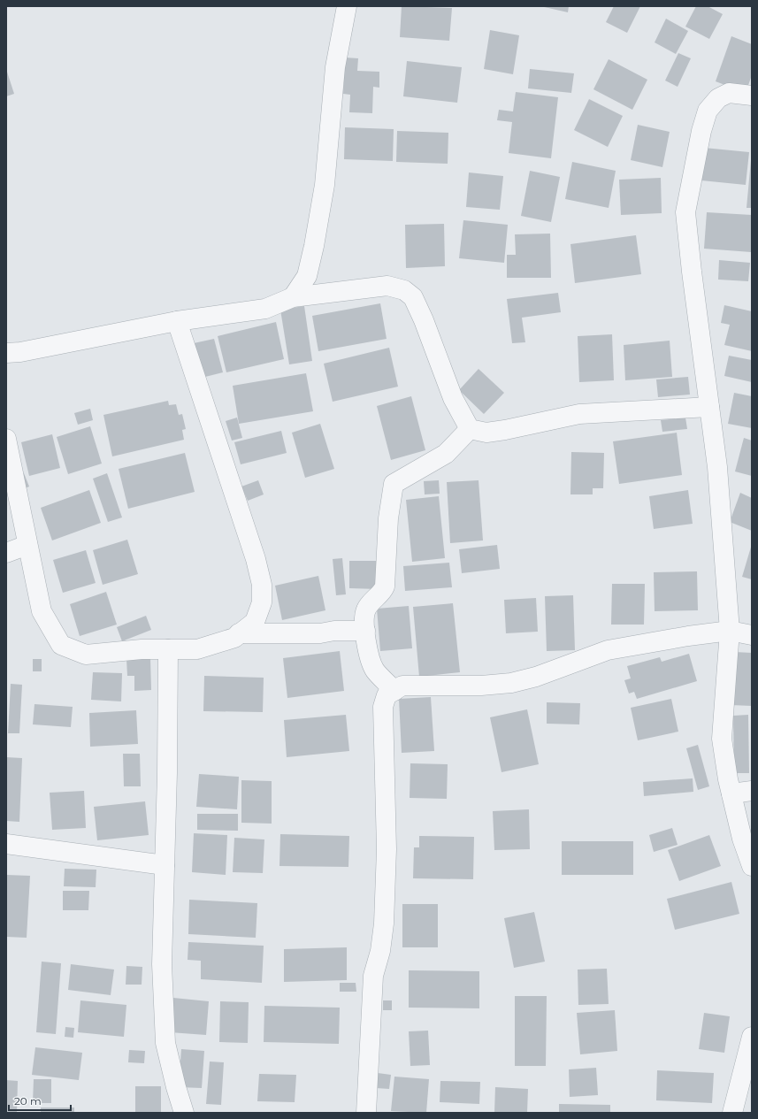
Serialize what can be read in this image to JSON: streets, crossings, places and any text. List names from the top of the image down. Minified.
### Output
{"scale_bar":"20 m"}
